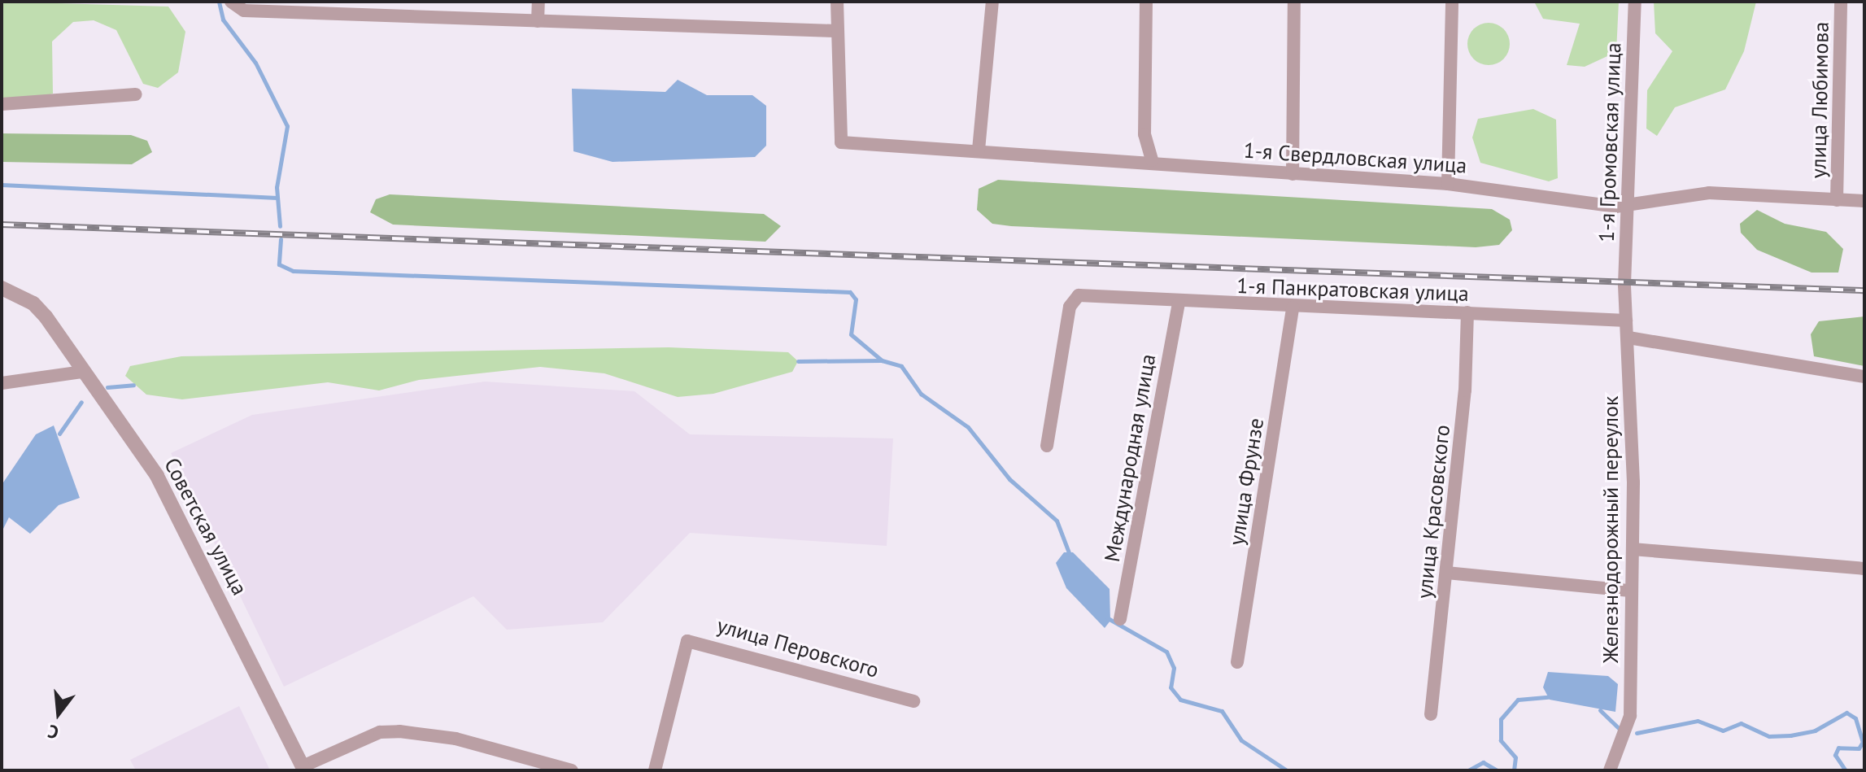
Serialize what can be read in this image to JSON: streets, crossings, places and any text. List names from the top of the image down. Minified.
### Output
{"streets":{"street":["улица Любимова","1-я Громовская улица","1-я Свердловская улица","1-я Панкратовская улица","Международная улица","улица Фрунзе","улица Красовского","Советская улица","Железнодорожный переулок","улица Перовского"]},"crossings":[["улица Любимова","1-я Свердловская улица"],["1-я Громовская улица","1-я Свердловская улица"],["1-я Громовская улица","Железнодорожный переулок"],["1-я Панкратовская улица","Международная улица"],["1-я Панкратовская улица","улица Фрунзе"],["1-я Панкратовская улица","улица Красовского"],["1-я Панкратовская улица","Железнодорожный переулок"]],"north":"bottom"}
